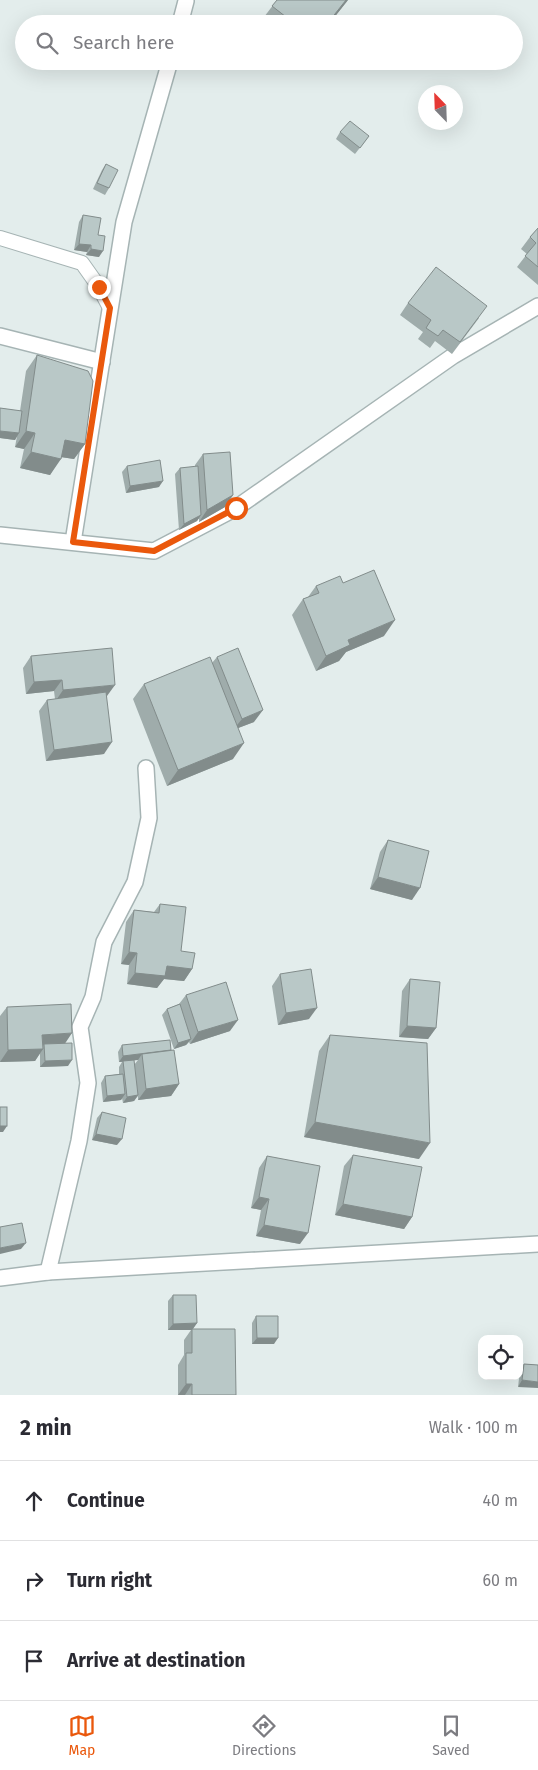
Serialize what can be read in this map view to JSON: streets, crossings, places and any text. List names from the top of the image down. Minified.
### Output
{"north":"top left","page":{"search":"Search here","heading":["2 min","Walk · 100 m"],"list":[["Continue","40 m"],["Turn right","60 m"],"Arrive at destination"],"nav":["Map","Directions","Saved"]}}
